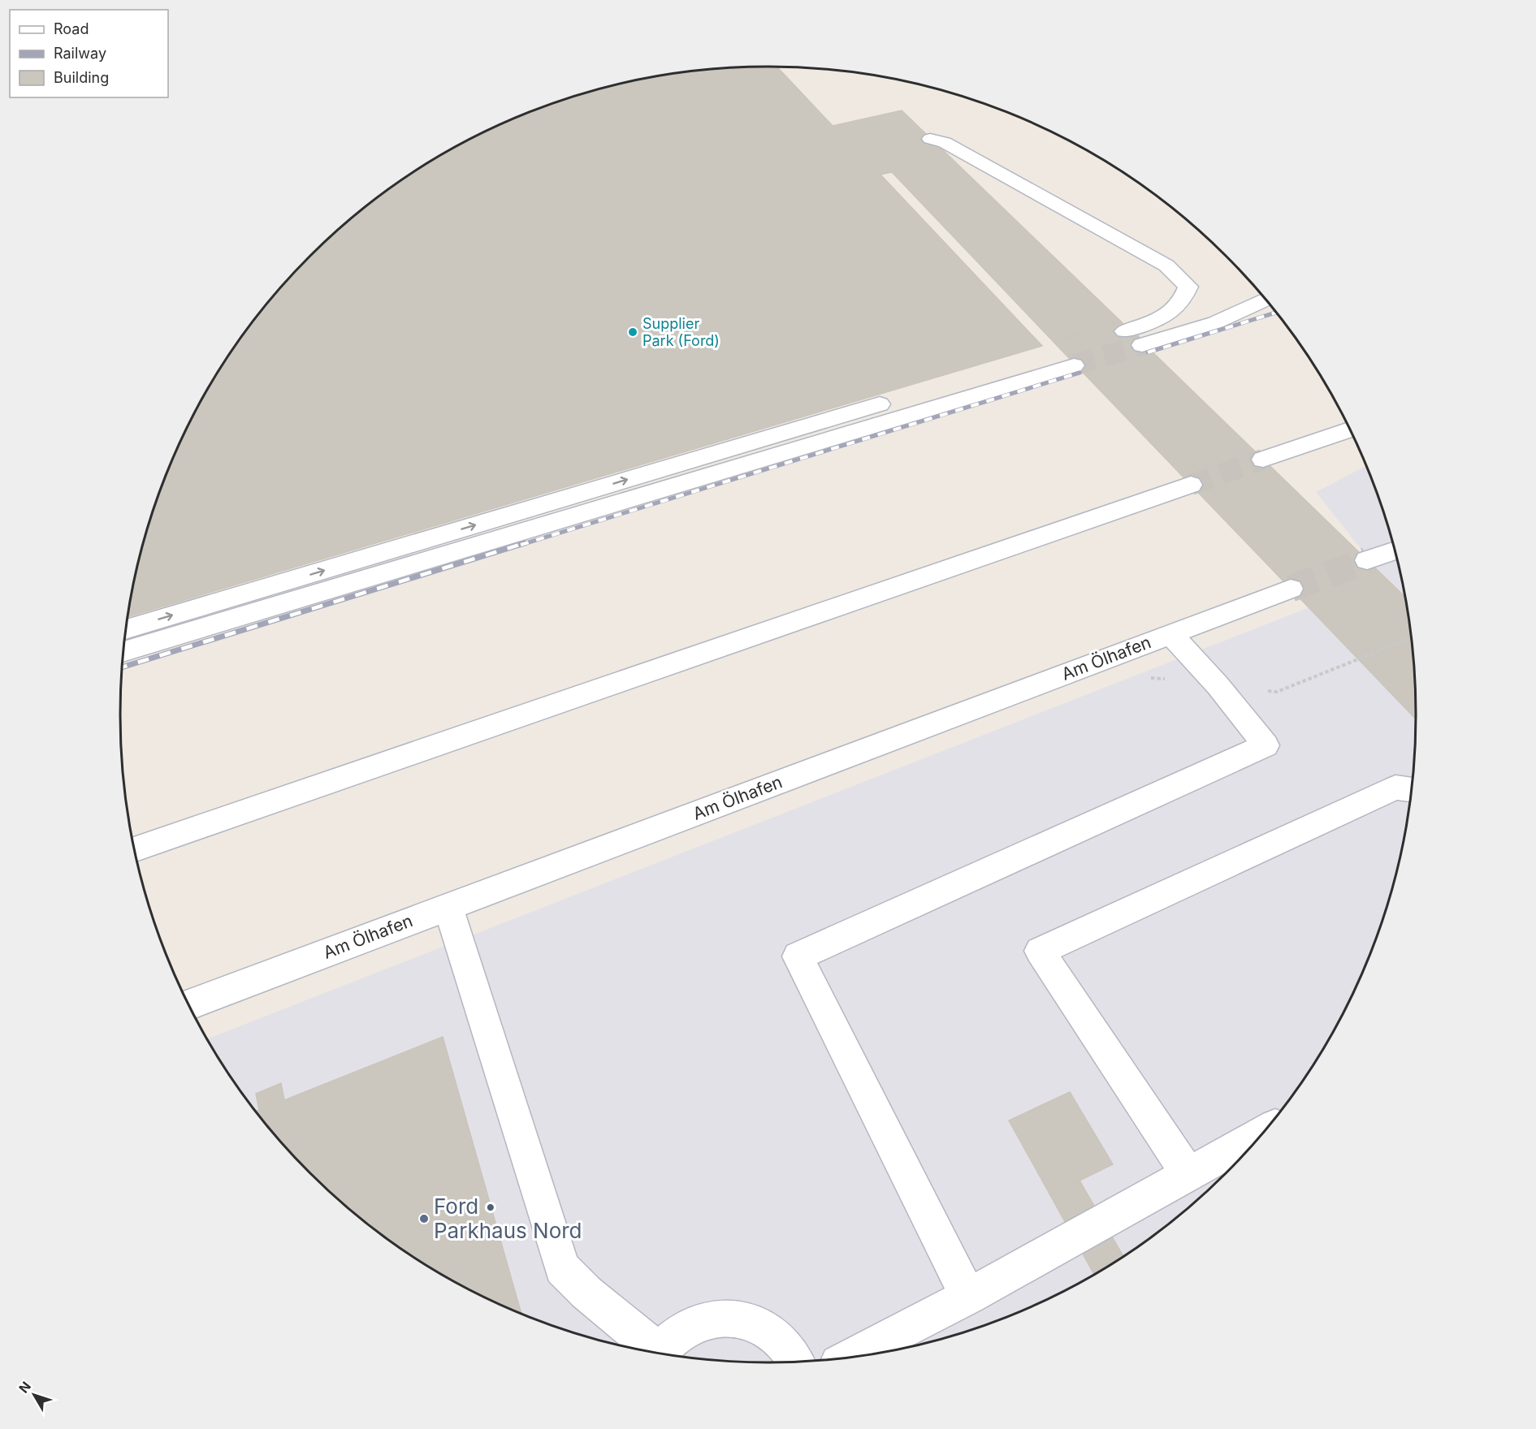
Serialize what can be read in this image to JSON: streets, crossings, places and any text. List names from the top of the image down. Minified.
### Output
{"streets":{"lane":["Am Ölhafen"]},"places":["Supplier Park (Ford)","Ford • Parkhaus Nord"],"legend":["Road","Railway","Building"],"north":"top left"}
